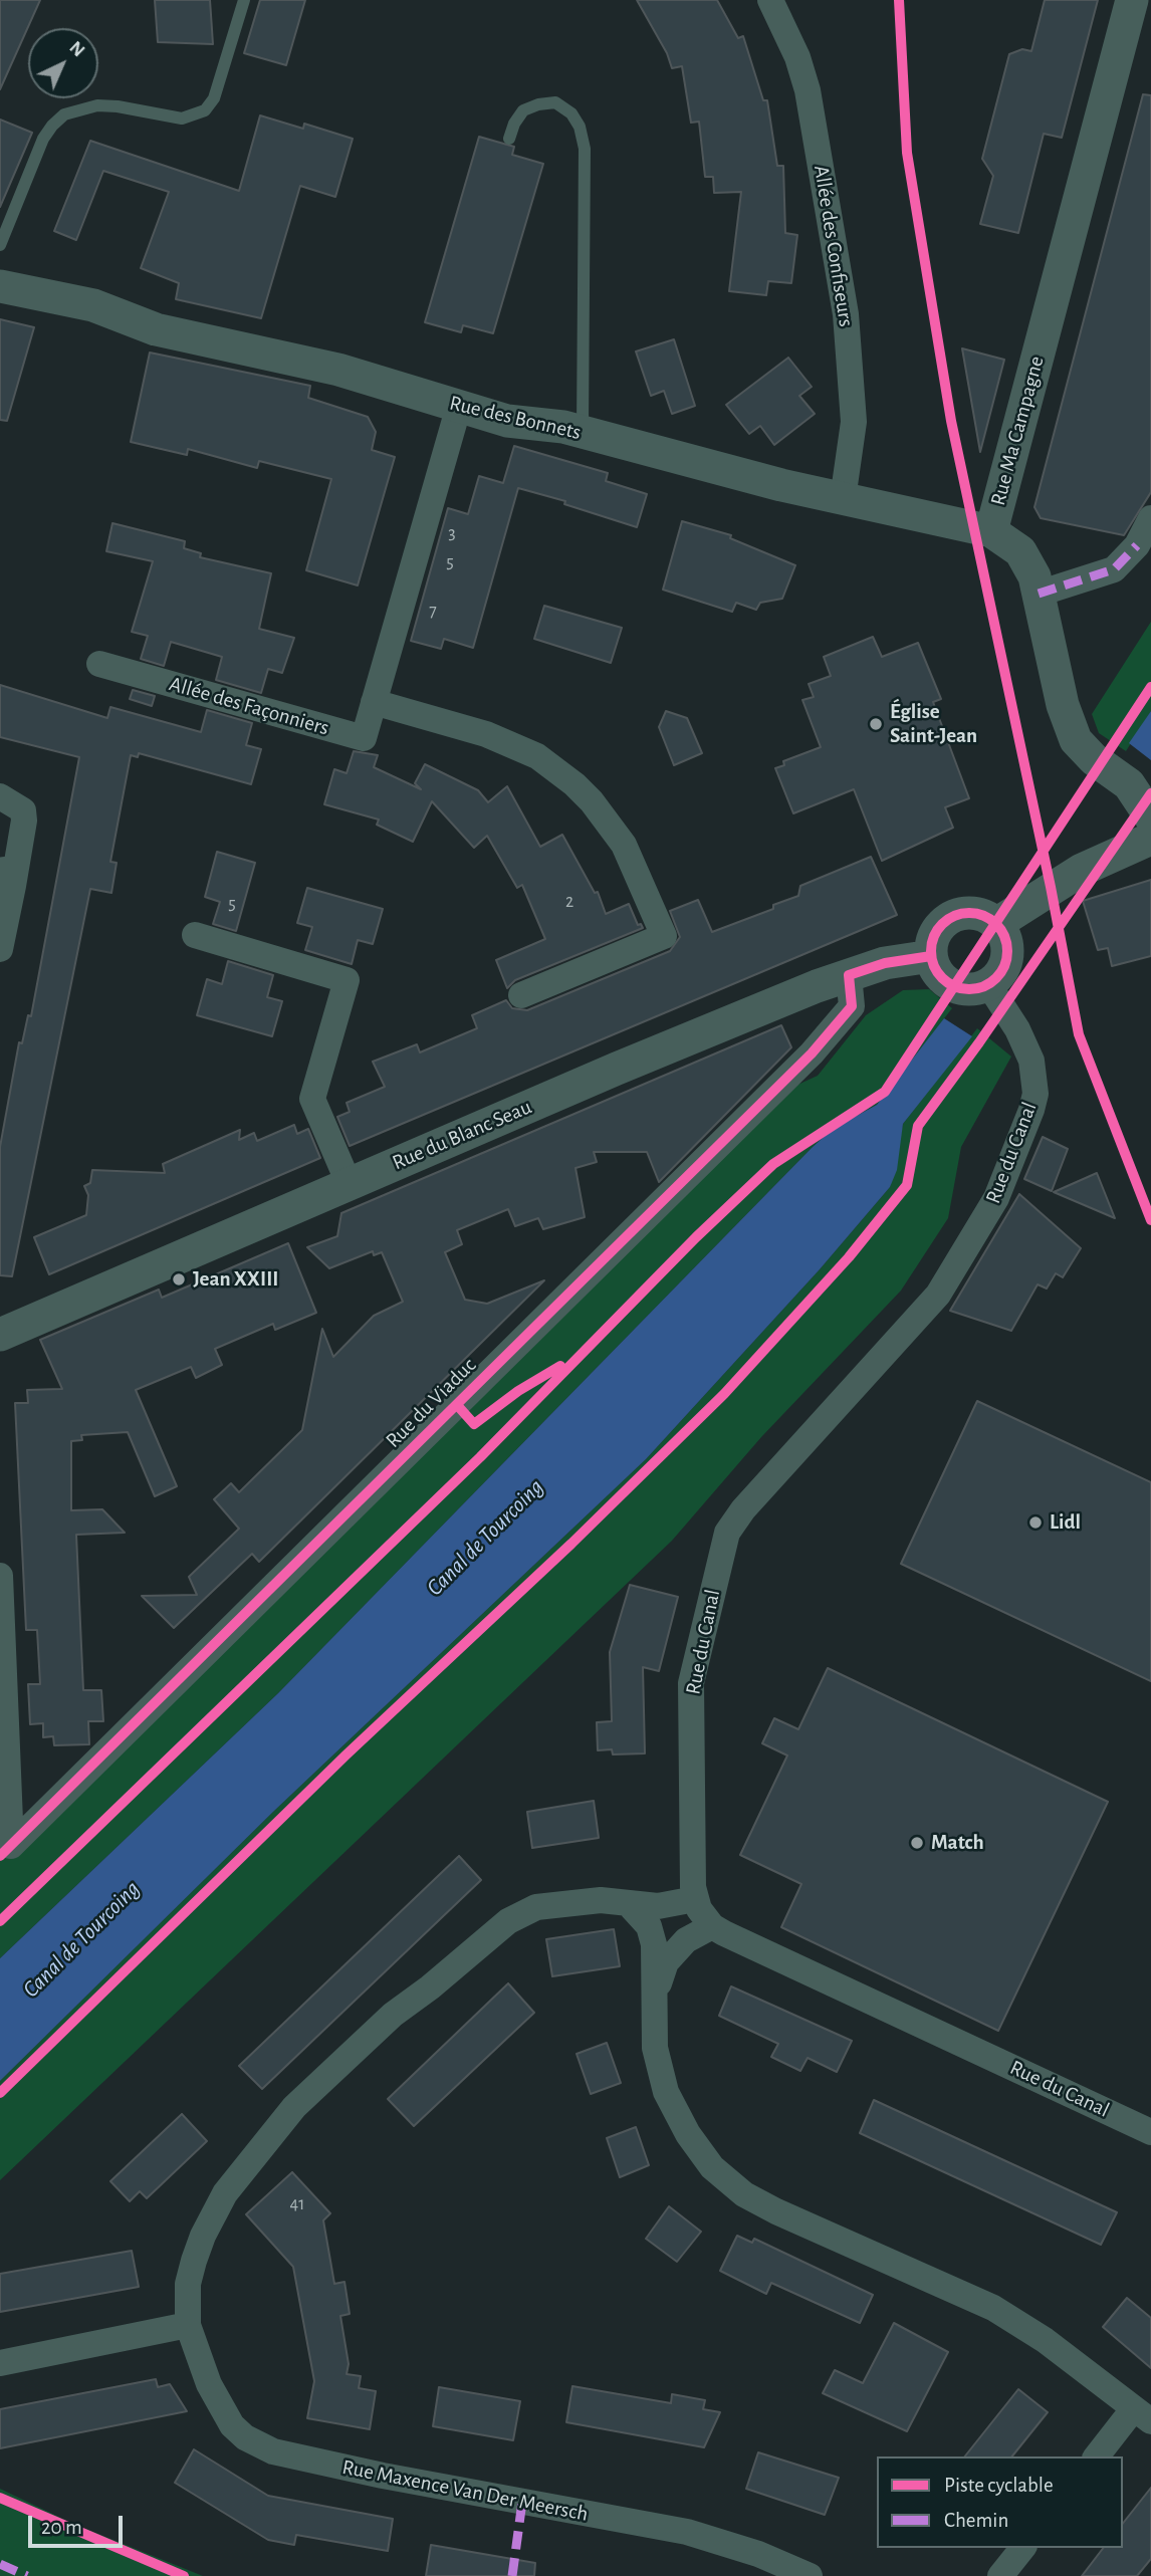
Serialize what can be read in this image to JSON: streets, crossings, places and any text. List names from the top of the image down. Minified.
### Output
{"streets":{"street":["Allée des Confiseurs","Rue des Bonnets","Rue Ma Campagne","Allée des Façonniers","Rue du Blanc Seau","Rue du Canal","Rue du Viaduc","Rue Maxence Van Der Meersch"]},"crossings":[["Allée des Confiseurs","Rue des Bonnets"],["Rue des Bonnets","Rue Ma Campagne"],["Rue des Bonnets","Allée des Façonniers"],["Rue du Blanc Seau","Rue du Canal"],["Rue du Blanc Seau","Rue du Viaduc"],["Rue du Canal","Rue Maxence Van Der Meersch"]],"water":["Canal de Tourcoing"],"places":["Église Saint-Jean","Jean XXIII","Lidl","Match"],"house_numbers":["3","5","7","2","5","41"],"legend":["Piste cyclable","Chemin"],"scale_bar":"20 m","north":"top right"}
